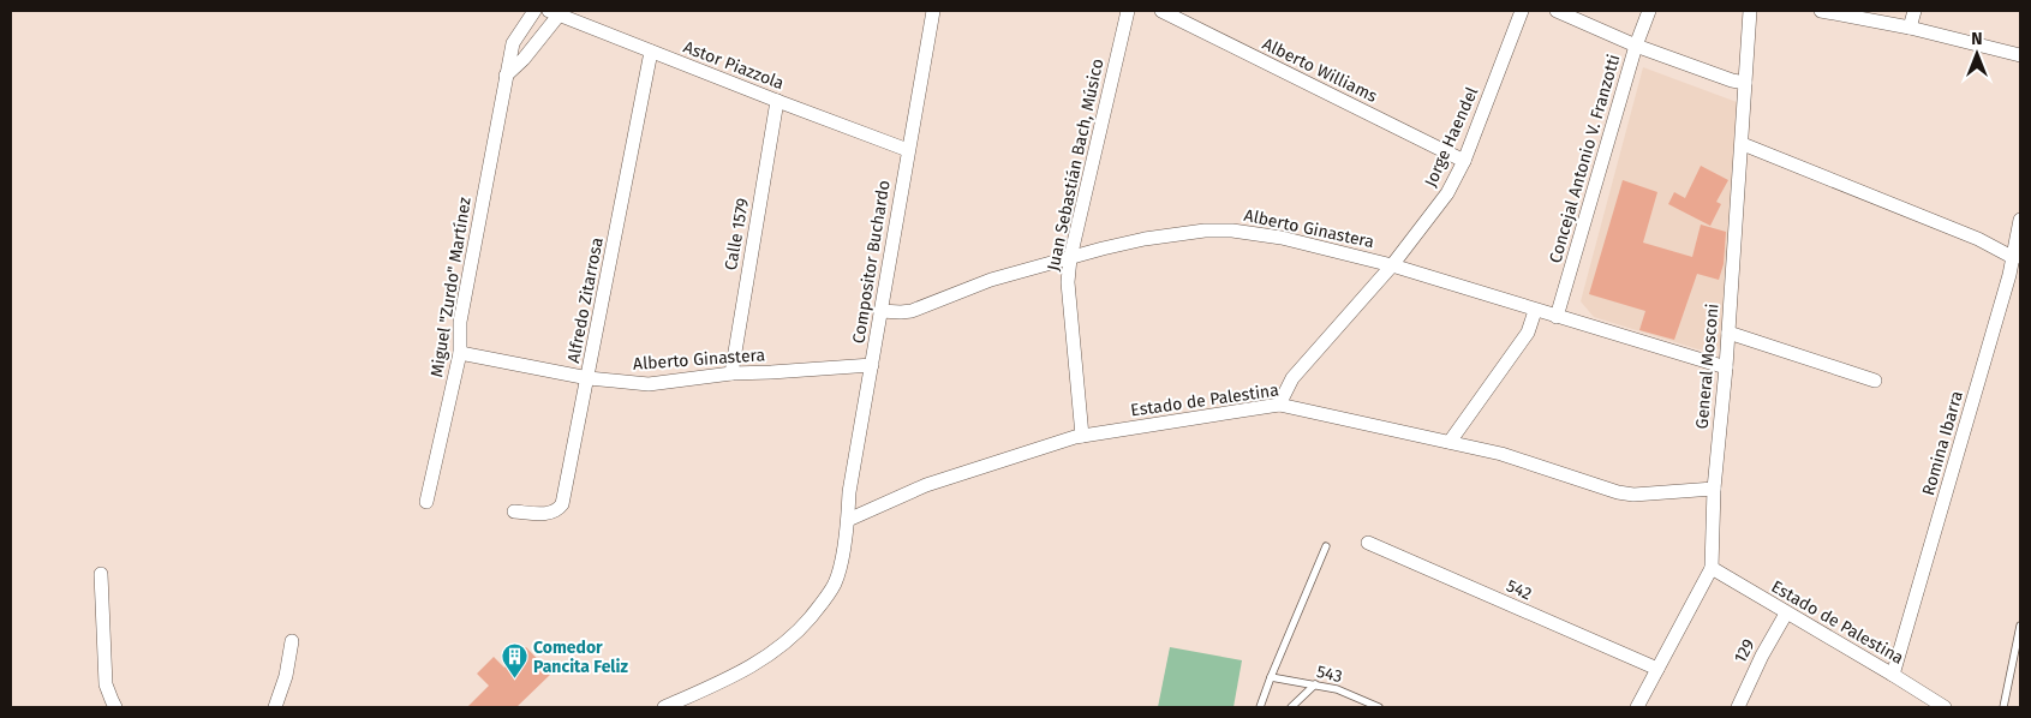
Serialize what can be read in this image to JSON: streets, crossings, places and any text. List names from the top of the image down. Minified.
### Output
{"streets":{"street":["Astor Piazzola","Alberto Williams","Jorge Haendel","Concejal Antonio V. Franzotti","Juan Sebastián Bach, Músico","Alberto Ginastera","Calle 1579","Compositor Buchardo","Miguel \"Zurdo\" Martínez","Alfredo Zitarrosa","General Mosconi","Estado de Palestina","Romina Ibarra","542","129"],"lane":["543"]},"crossings":[["Astor Piazzola","Calle 1579"],["Astor Piazzola","Compositor Buchardo"],["Astor Piazzola","Alfredo Zitarrosa"],["Alberto Williams","Jorge Haendel"],["Jorge Haendel","Alberto Ginastera"],["Jorge Haendel","Estado de Palestina"],["Concejal Antonio V. Franzotti","Alberto Ginastera"],["Juan Sebastián Bach, Músico","Alberto Ginastera"],["Juan Sebastián Bach, Músico","Estado de Palestina"],["Alberto Ginastera","Calle 1579"],["Alberto Ginastera","Compositor Buchardo"],["Alberto Ginastera","Miguel \"Zurdo\" Martínez"],["Alberto Ginastera","Alfredo Zitarrosa"],["Alberto Ginastera","General Mosconi"],["Compositor Buchardo","Estado de Palestina"],["General Mosconi","Estado de Palestina"],["General Mosconi","542"],["Estado de Palestina","Romina Ibarra"],["Estado de Palestina","129"]],"places":{"building":["Comedor Pancita Feliz"]},"north":"top"}
